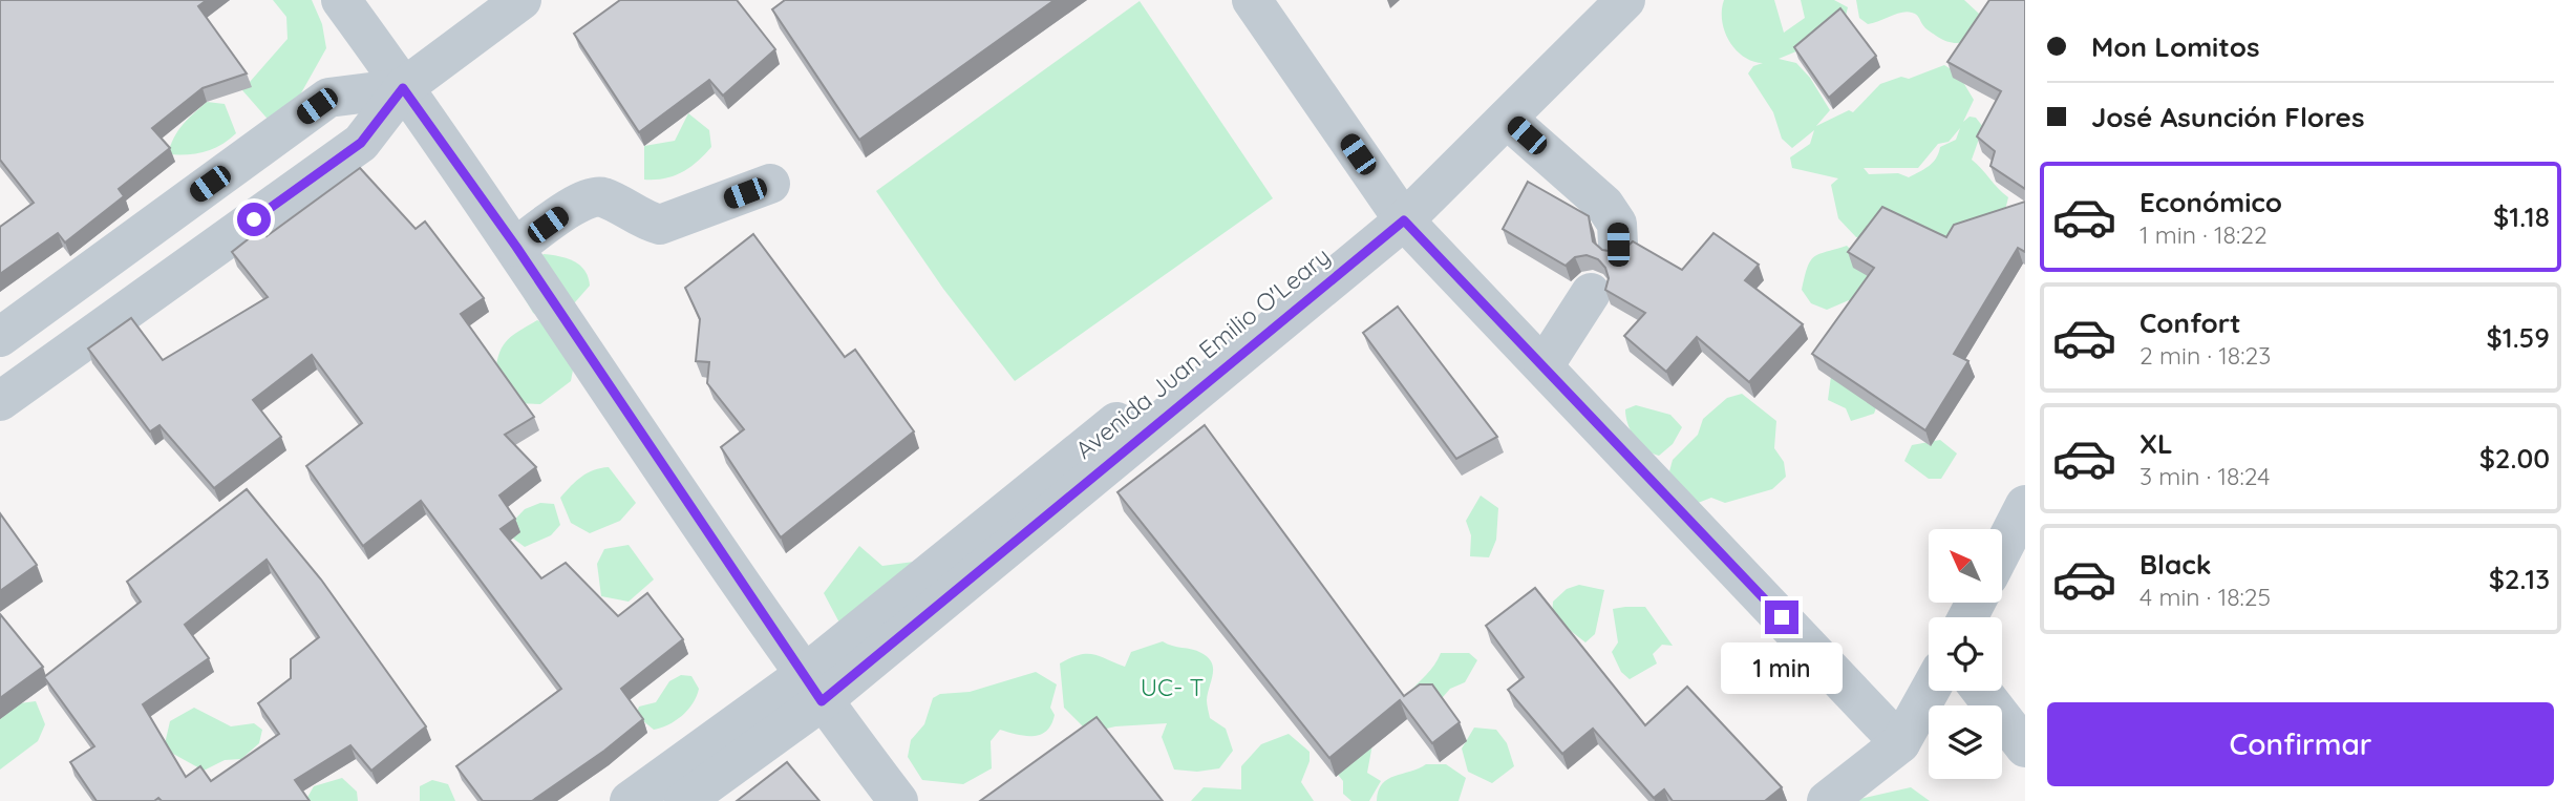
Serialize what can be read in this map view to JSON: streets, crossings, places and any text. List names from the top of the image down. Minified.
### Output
{"streets":{"street":["Avenida Juan Emilio O'Leary"]},"parks":["UC- T"],"north":"top left","page":{"banner":["Mon Lomitos","José Asunción Flores"],"list":[{"name":"Económico","note":"1 min · 18:22","value":"$1.18"},{"name":"Confort","note":"2 min · 18:23","value":"$1.59"},{"name":"XL","note":"3 min · 18:24","value":"$2.00"},{"name":"Black","note":"4 min · 18:25","value":"$2.13"}],"bubble":"1 min","buttons":"Confirmar"}}
